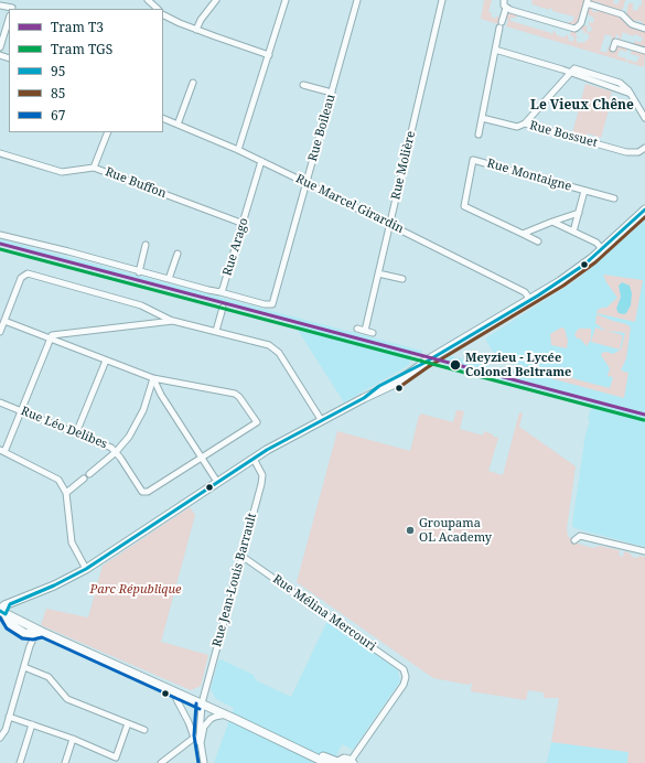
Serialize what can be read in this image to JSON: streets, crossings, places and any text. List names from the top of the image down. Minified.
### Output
{"streets":{"street":["Rue Boileau","Rue Bossuet","Rue Molière","Rue Montaigne","Rue Buffon","Rue Marcel Girardin","Rue Arago","Rue Léo Delibes","Rue Jean-Louis Barrault","Rue Mélina Mercouri"]},"crossings":[["Rue Boileau","Rue Marcel Girardin"],["Rue Boileau","Rue Arago"],["Rue Molière","Rue Marcel Girardin"],["Rue Buffon","Rue Arago"],["Rue Marcel Girardin","Rue Arago"],["Rue Jean-Louis Barrault","Rue Mélina Mercouri"]],"districts":["Le Vieux Chêne"],"parks":["Parc République"],"places":["Meyzieu - Lycée Colonel Beltrame","Groupama OL Academy"],"lines":["transit line 95","transit line 85","tram line T3","tram line TGS","transit line 67"],"legend":["Tram T3","Tram TGS","95","85","67"]}
